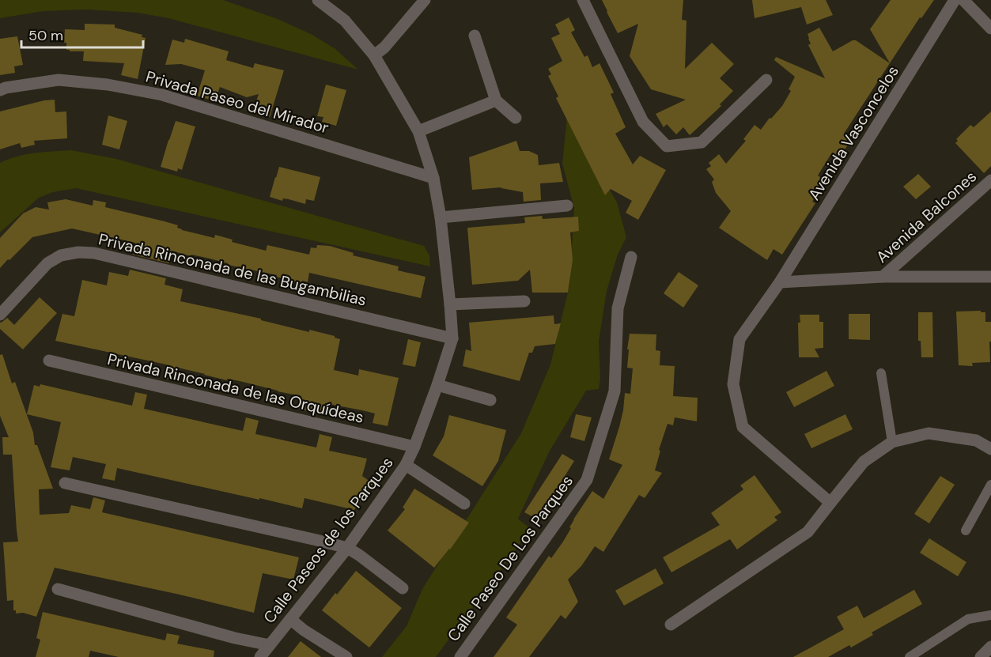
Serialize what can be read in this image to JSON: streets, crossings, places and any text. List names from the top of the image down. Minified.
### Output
{"streets":{"street":["Privada Paseo del Mirador","Avenida Vasconcelos","Avenida Balcones","Privada Rinconada de las Bugambilias","Privada Rinconada de las Orquídeas","Calle Paseos de los Parques","Calle Paseo De Los Parques"]},"crossings":[["Privada Paseo del Mirador","Calle Paseos de los Parques"],["Privada Rinconada de las Bugambilias","Calle Paseos de los Parques"],["Privada Rinconada de las Orquídeas","Calle Paseos de los Parques"]],"scale_bar":"50 m"}
